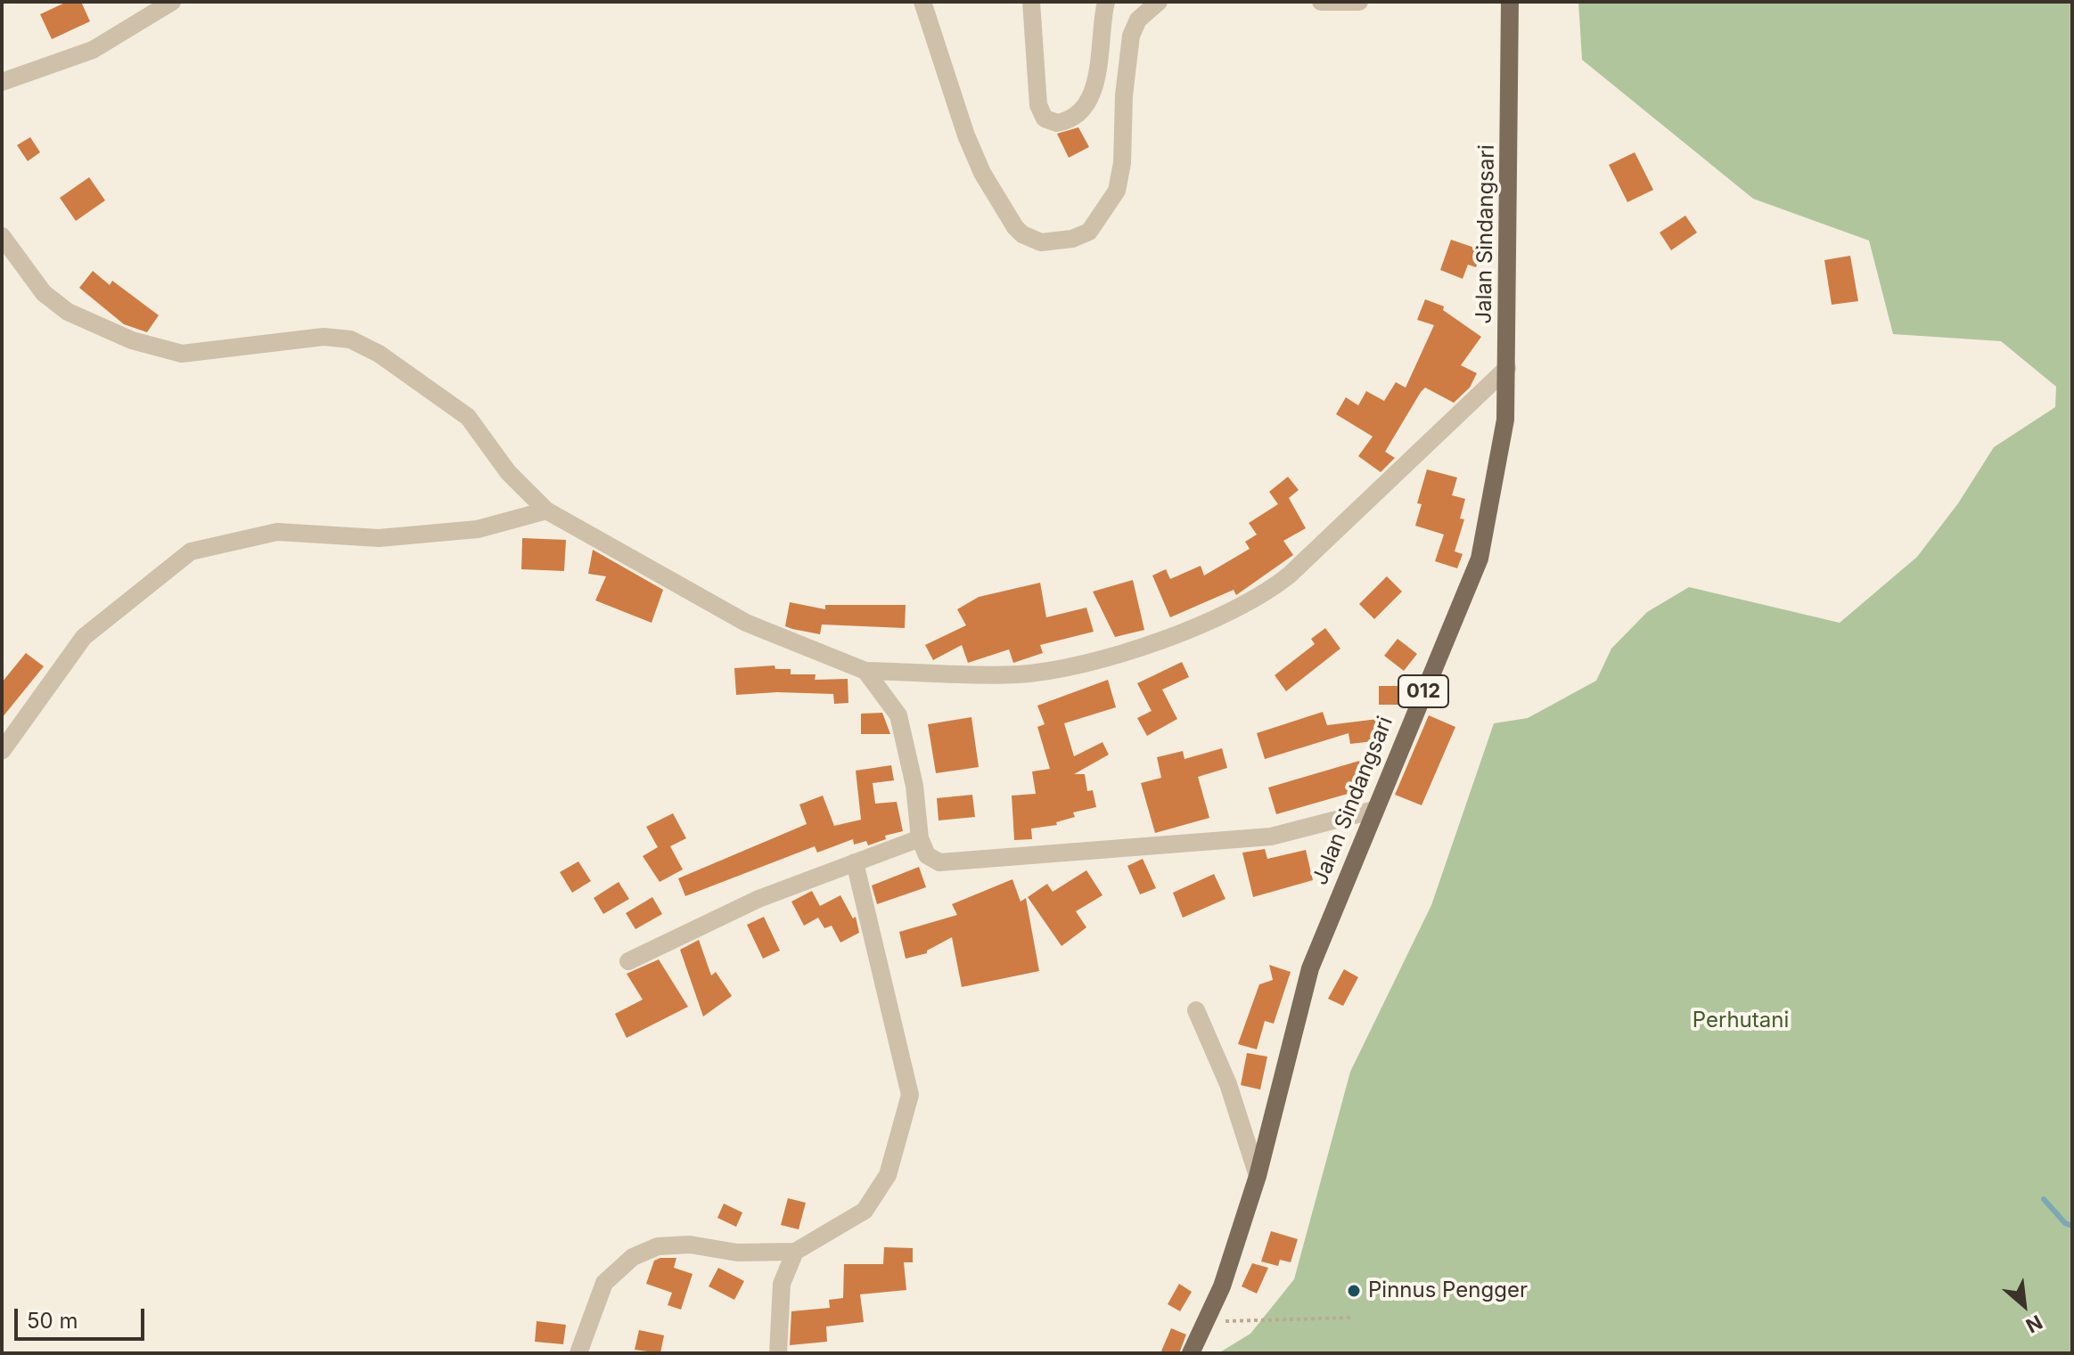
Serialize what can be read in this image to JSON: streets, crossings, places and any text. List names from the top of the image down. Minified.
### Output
{"streets":{"main road":["Jalan Sindangsari","012"]},"parks":["Perhutani"],"places":["Pinnus Pengger"],"scale_bar":"50 m","north":"bottom right"}
